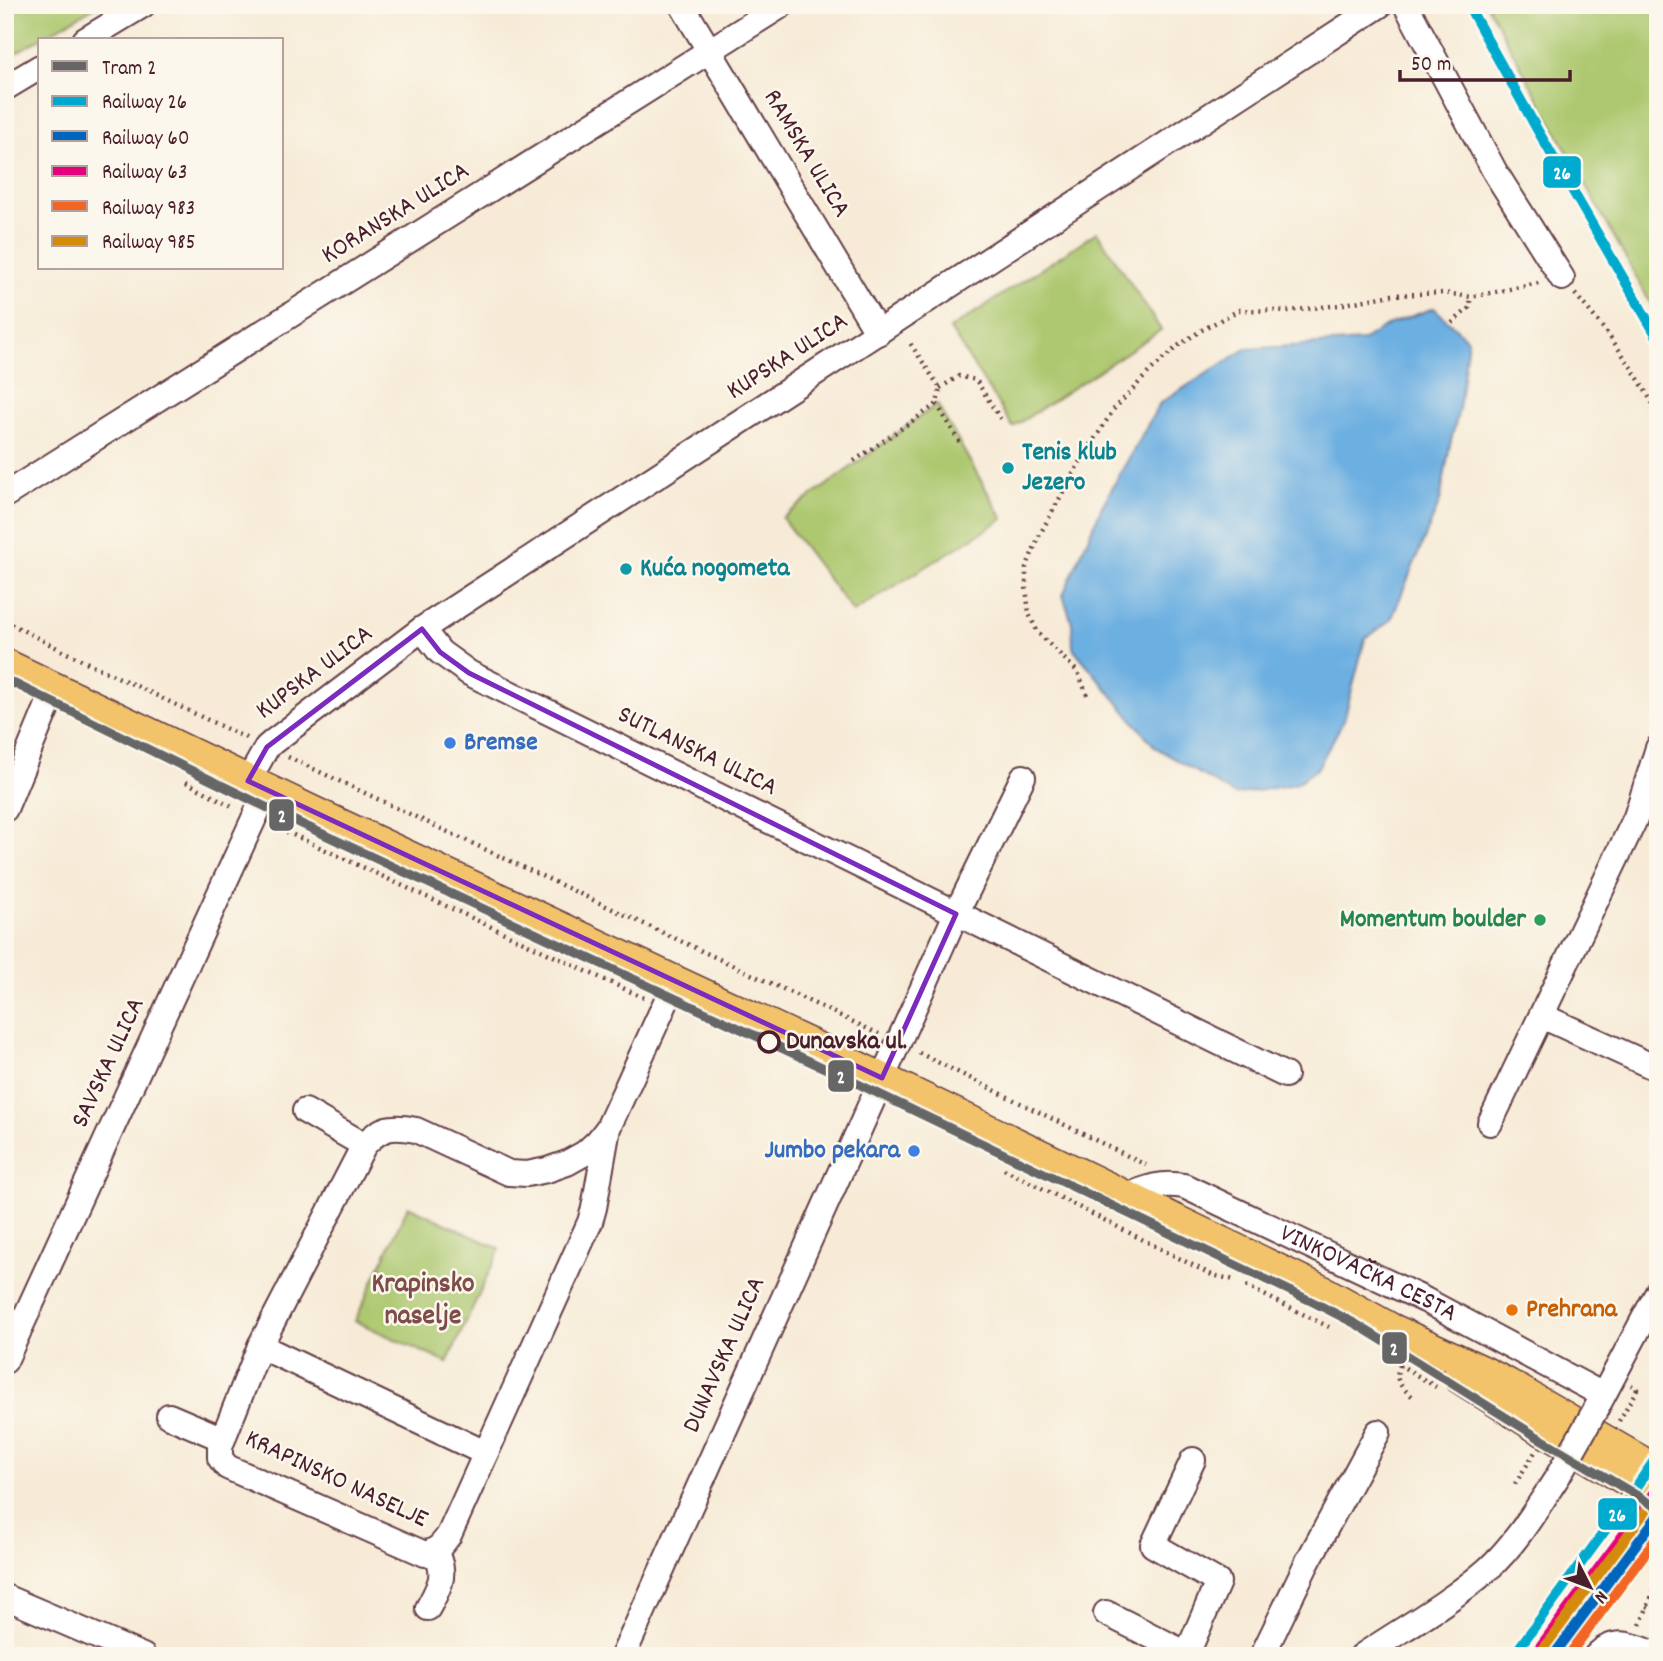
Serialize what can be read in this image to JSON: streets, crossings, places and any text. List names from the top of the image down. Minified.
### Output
{"streets":{"main road":["VINKOVAČKA CESTA"],"street":["RAMSKA ULICA","KORANSKA ULICA","KUPSKA ULICA","SUTLANSKA ULICA","SAVSKA ULICA","DUNAVSKA ULICA","KRAPINSKO NASELJE"]},"crossings":[["RAMSKA ULICA","KORANSKA ULICA"],["RAMSKA ULICA","KUPSKA ULICA"],["KUPSKA ULICA","SUTLANSKA ULICA"],["KUPSKA ULICA","SAVSKA ULICA"],["KUPSKA ULICA","VINKOVAČKA CESTA"],["SAVSKA ULICA","VINKOVAČKA CESTA"],["VINKOVAČKA CESTA","DUNAVSKA ULICA"],["VINKOVAČKA CESTA","KRAPINSKO NASELJE"]],"districts":["Krapinsko naselje"],"places":["Tenis klub Jezero","Kuća nogometa","Bremse","Momentum boulder","Dunavska ul.","Jumbo pekara","Prehrana"],"lines":["rail line 26","tram line 2","rail line 63","rail line 985","rail line 60","rail line 983"],"legend":["Tram 2","Railway 26","Railway 60","Railway 63","Railway 983","Railway 985"],"scale_bar":"50 m","north":"bottom right"}
